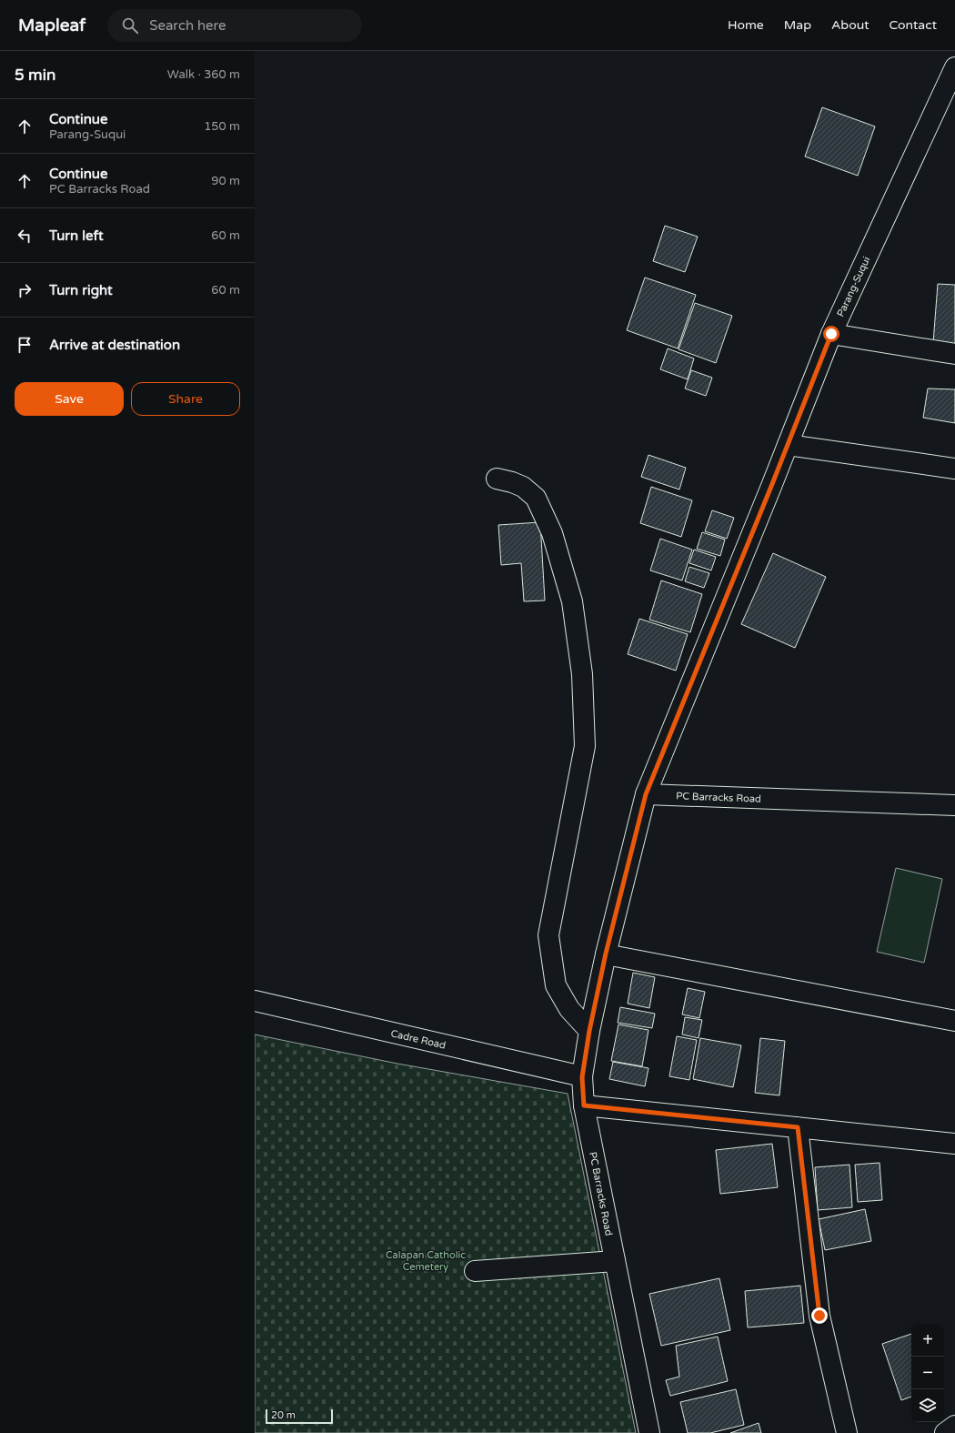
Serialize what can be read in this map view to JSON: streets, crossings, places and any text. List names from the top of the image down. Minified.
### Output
{"streets":{"main road":["Parang-Suqui","PC Barracks Road","Cadre Road"]},"crossings":[["Parang-Suqui","PC Barracks Road"],["PC Barracks Road","Cadre Road"]],"parks":["Calapan Catholic Cemetery"],"scale_bar":"20 m","page":{"header":"Mapleaf","search":"Search here","nav":["Home","Map","About","Contact"],"heading":["5 min","Walk · 360 m"],"list":[["Continue","Parang-Suqui","150 m"],["Continue","PC Barracks Road","90 m"],["Turn left","60 m"],["Turn right","60 m"],"Arrive at destination"],"buttons":["Save","Share"],"map_buttons":["+","−"],"scale":"20 m"}}
